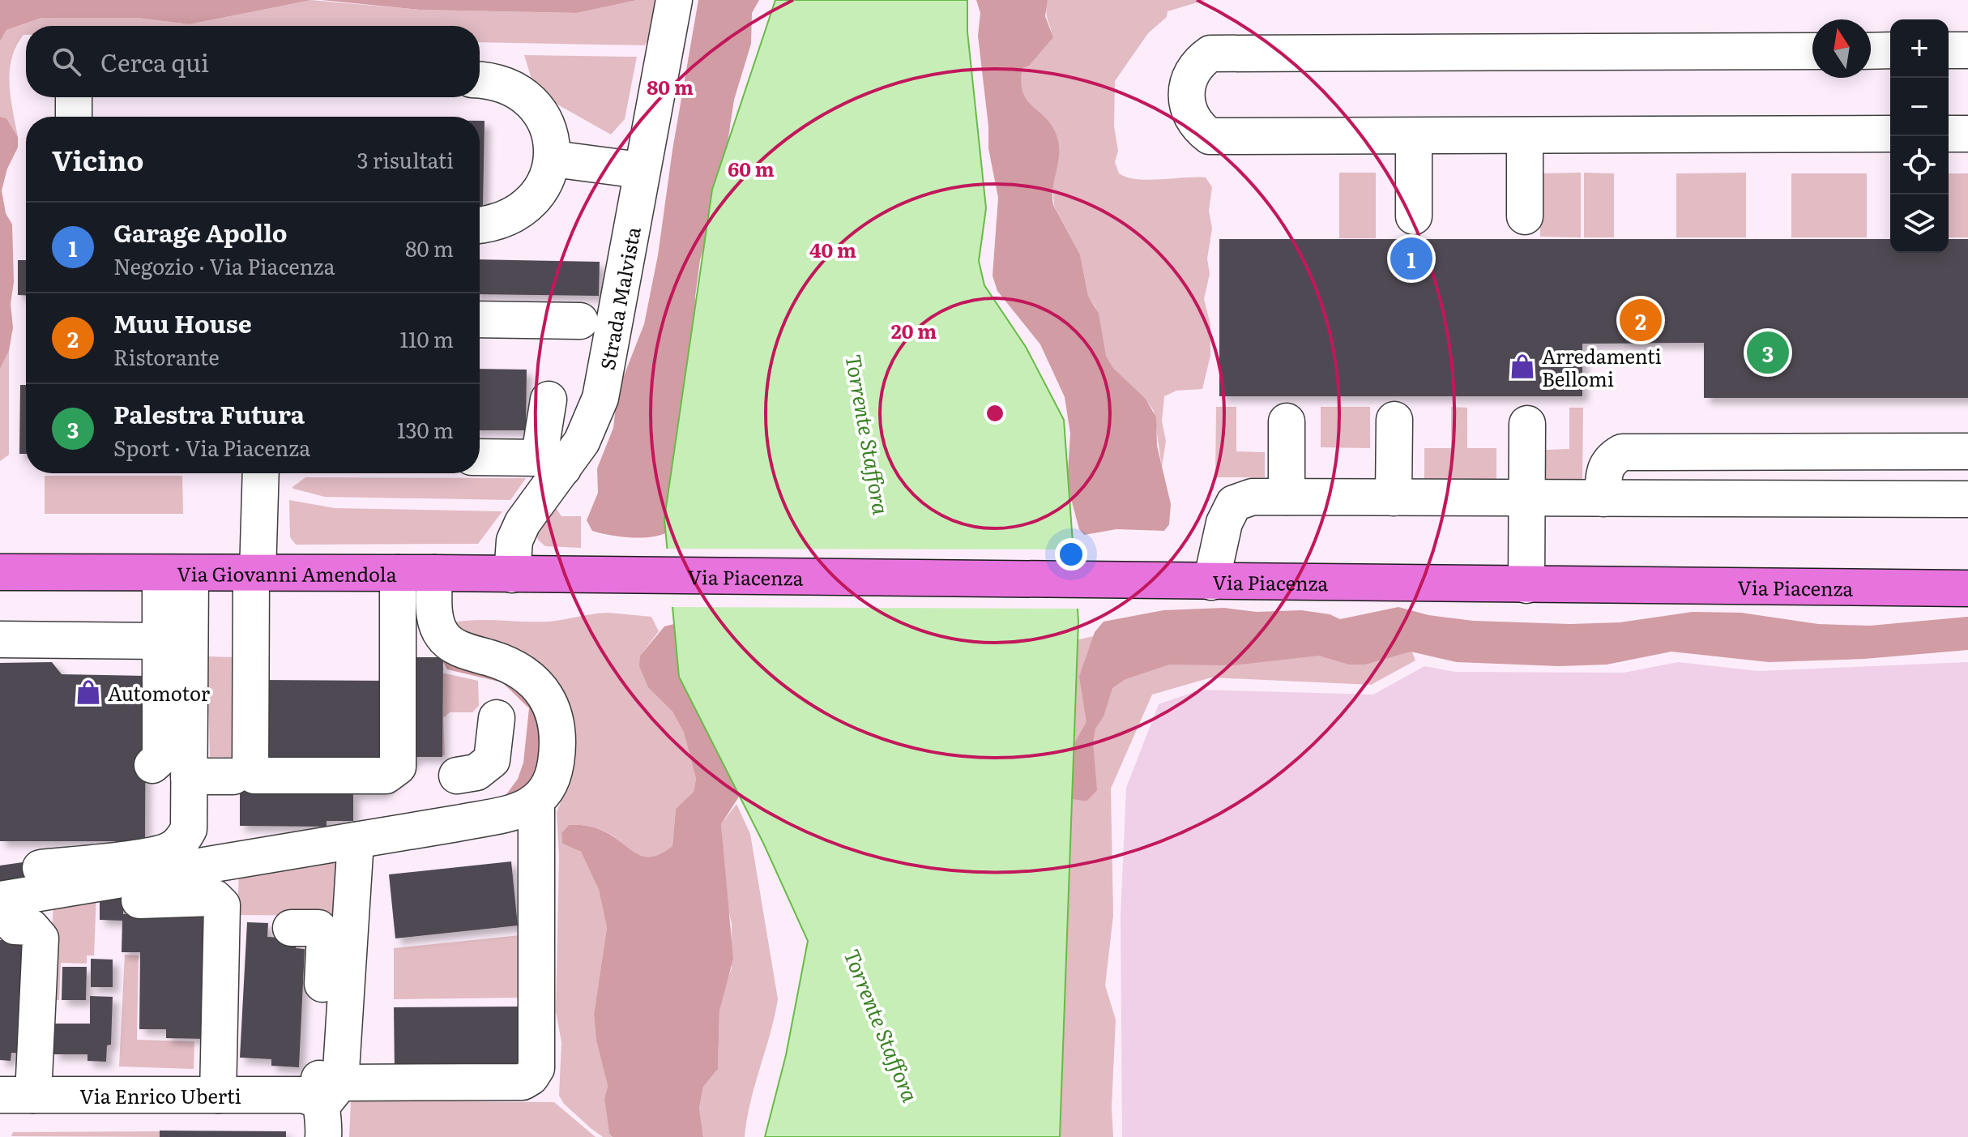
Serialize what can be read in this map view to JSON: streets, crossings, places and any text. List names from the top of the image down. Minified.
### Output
{"streets":{"main road":["Via Giovanni Amendola","Via Piacenza"],"street":["Strada Malvista","Via Enrico Uberti"]},"crossings":[["Strada Malvista","Via Giovanni Amendola"],["Via Giovanni Amendola","Via Piacenza"]],"water":["Torrente Staffora"],"places":{"shop":["Arredamenti Bellomi","Automotor"]},"north":"top","page":{"map_buttons":["+","−"],"search":"Cerca qui","heading":["Vicino","3 risultati"],"list":[{"mark":"1","name":"Garage Apollo","note":"Negozio · Via Piacenza","value":"80 m"},{"mark":"2","name":"Muu House","note":"Ristorante","value":"110 m"},{"mark":"3","name":"Palestra Futura","note":"Sport · Via Piacenza","value":"130 m"}],"pins":["1","2","3"]},"rings":["80 m","60 m","40 m","20 m"]}
